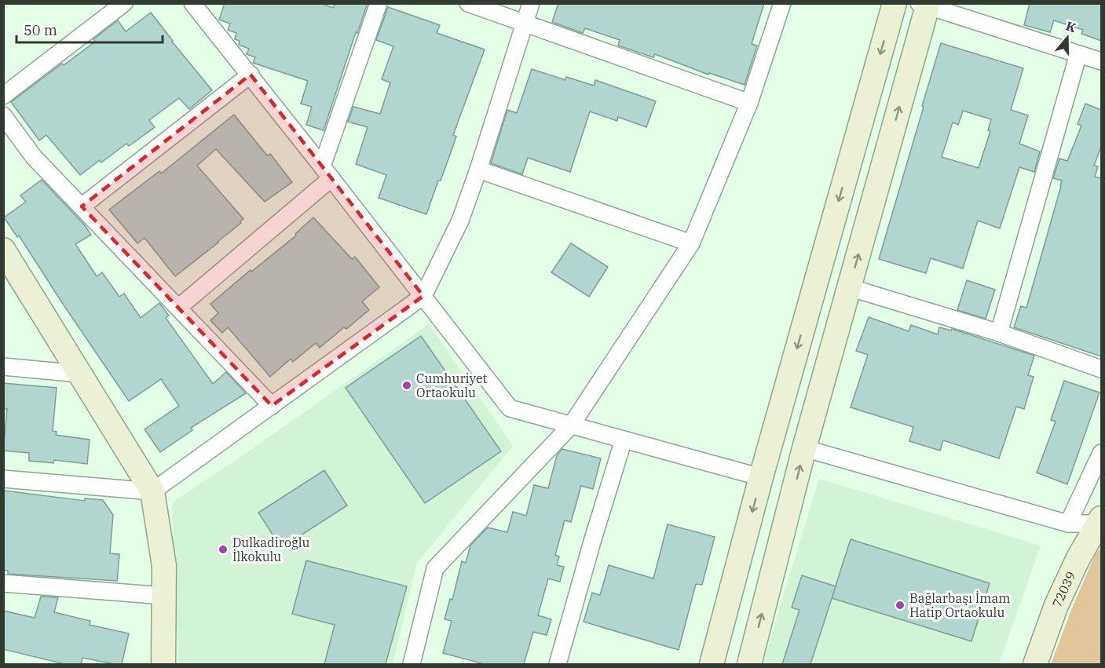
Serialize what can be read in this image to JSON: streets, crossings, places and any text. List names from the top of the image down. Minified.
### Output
{"streets":{"main road":["72039"]},"places":["Cumhuriyet Ortaokulu","Dulkadiroğlu İlkokulu","Bağlarbaşı İmam Hatip Ortaokulu"],"scale_bar":"50 m","north":"top"}
